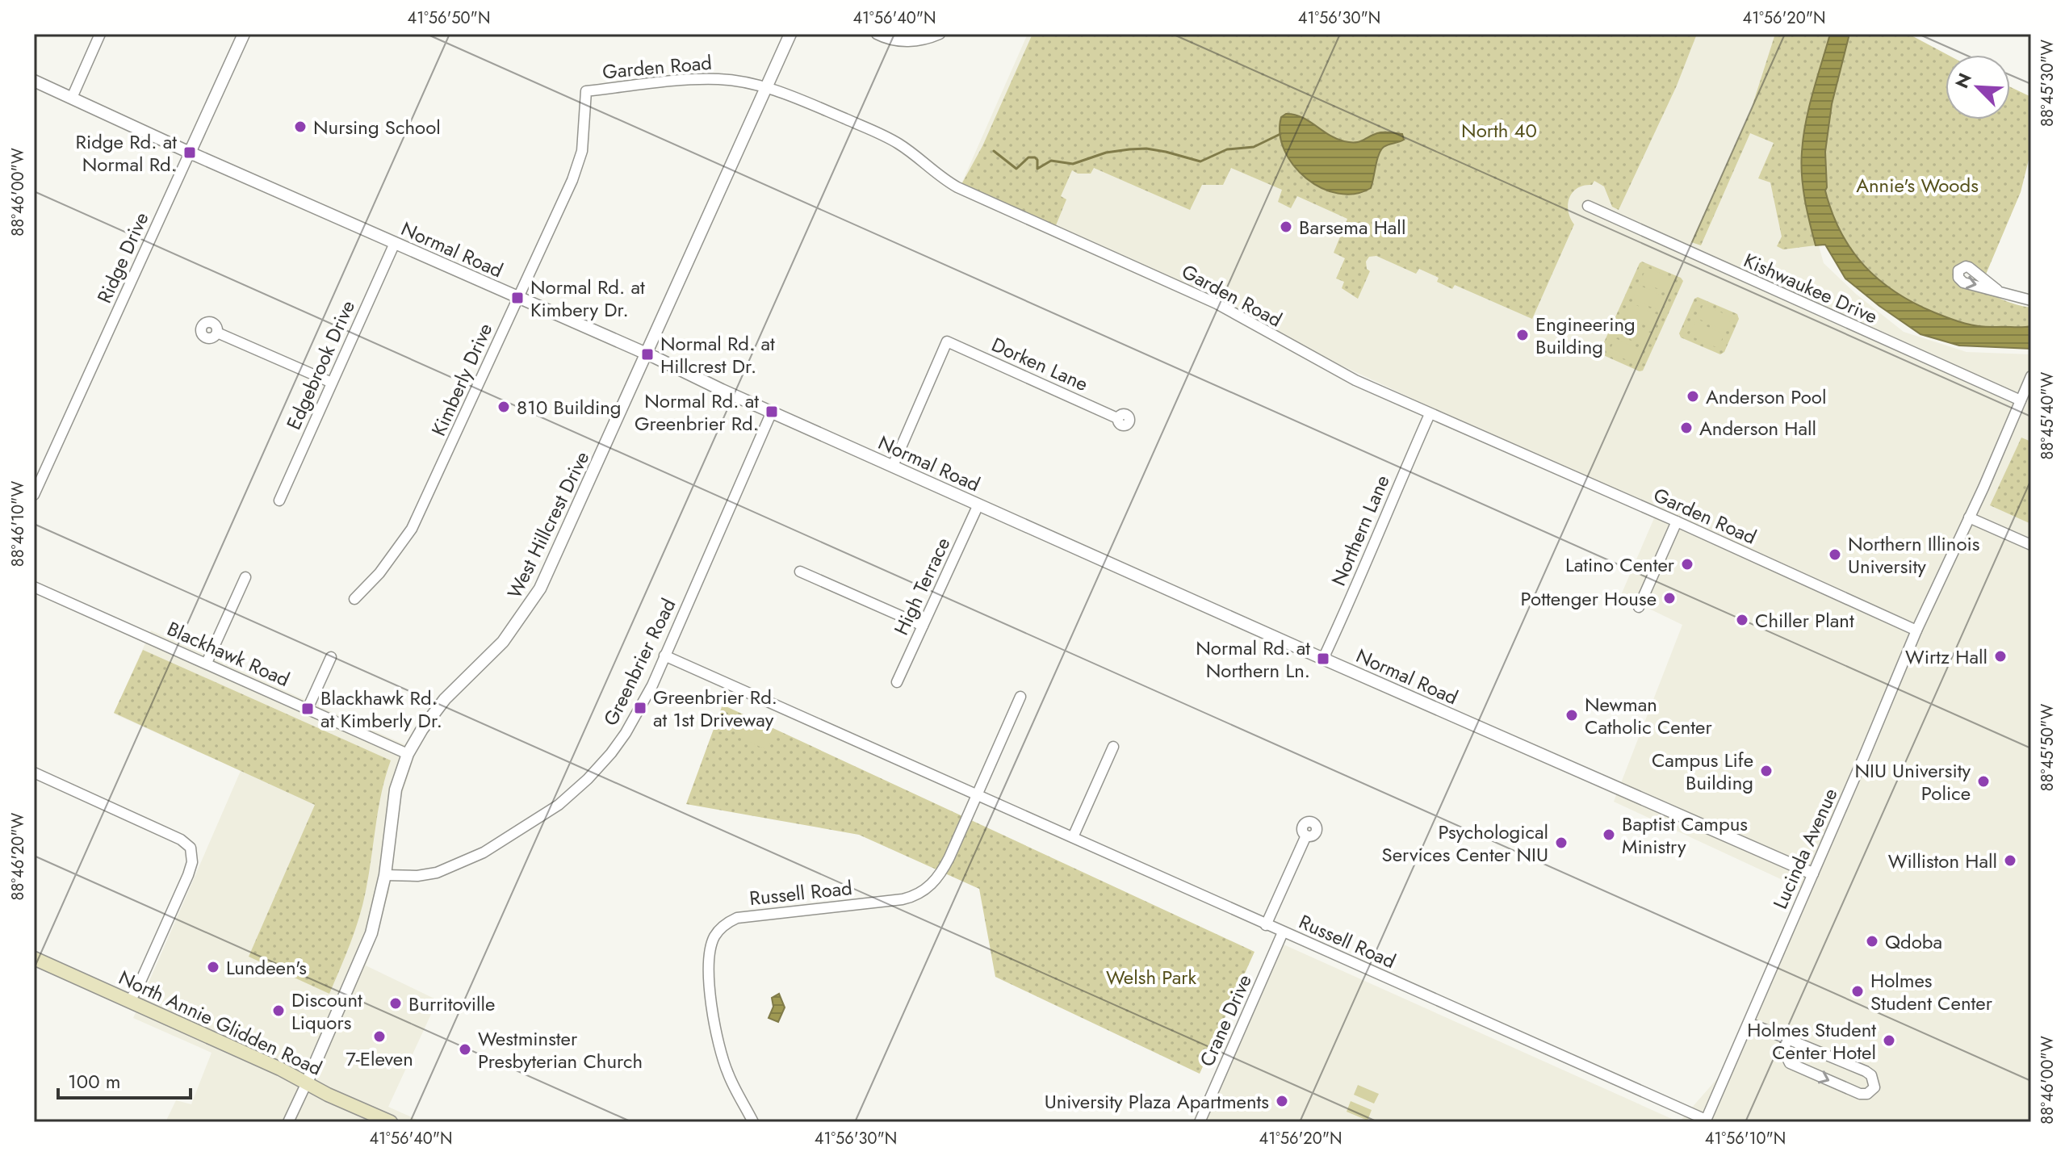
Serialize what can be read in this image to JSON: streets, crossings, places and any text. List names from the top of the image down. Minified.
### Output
{"streets":{"main road":["North Annie Glidden Road"],"street":["Garden Road","Normal Road","Ridge Drive","Kishwaukee Drive","Dorken Lane","Edgebrook Drive","Kimberly Drive","West Hillcrest Drive","Northern Lane","High Terrace","Blackhawk Road","Greenbrier Road","Lucinda Avenue","Russell Road","Crane Drive"]},"crossings":[["Garden Road","Kimberly Drive"],["Garden Road","West Hillcrest Drive"],["Garden Road","Northern Lane"],["Garden Road","Lucinda Avenue"],["Normal Road","Ridge Drive"],["Normal Road","Dorken Lane"],["Normal Road","Edgebrook Drive"],["Normal Road","Kimberly Drive"],["Normal Road","West Hillcrest Drive"],["Normal Road","Northern Lane"],["Normal Road","High Terrace"],["Normal Road","Greenbrier Road"],["Normal Road","Lucinda Avenue"],["Kishwaukee Drive","Lucinda Avenue"],["West Hillcrest Drive","Blackhawk Road"],["West Hillcrest Drive","Greenbrier Road"],["West Hillcrest Drive","North Annie Glidden Road"],["Greenbrier Road","Russell Road"],["Lucinda Avenue","Russell Road"],["Russell Road","Crane Drive"]],"parks":["North 40","Annie's Woods","Welsh Park"],"places":{"other":["Nursing School","Barsema Hall","Engineering Building","Anderson Pool","810 Building","Anderson Hall","Northern Illinois University","Latino Center","Pottenger House","Chiller Plant","Wirtz Hall","Newman Catholic Center","Campus Life Building","NIU University Police","Baptist Campus Ministry","Psychological Services Center NIU","Williston Hall","Qdoba","Lundeen's","Holmes Student Center","Burritoville","Discount Liquors","7-Eleven","Holmes Student Center Hotel","Westminster Presbyterian Church","University Plaza Apartments"],"transit":["Ridge Rd. at Normal Rd.","Normal Rd. at Kimbery Dr.","Normal Rd. at Hillcrest Dr.","Normal Rd. at Greenbrier Rd.","Normal Rd. at Northern Ln.","Greenbrier Rd. at 1st Driveway","Blackhawk Rd. at Kimberly Dr."]},"scale_bar":"100 m","north":"top left","coordinates":["41°56'50\"N","41°56'40\"N","41°56'30\"N","41°56'20\"N","88°45'30\"W","88°46'00\"W","88°45'40\"W","88°46'10\"W","88°45'50\"W","88°46'20\"W","41°56'10\"N"]}
